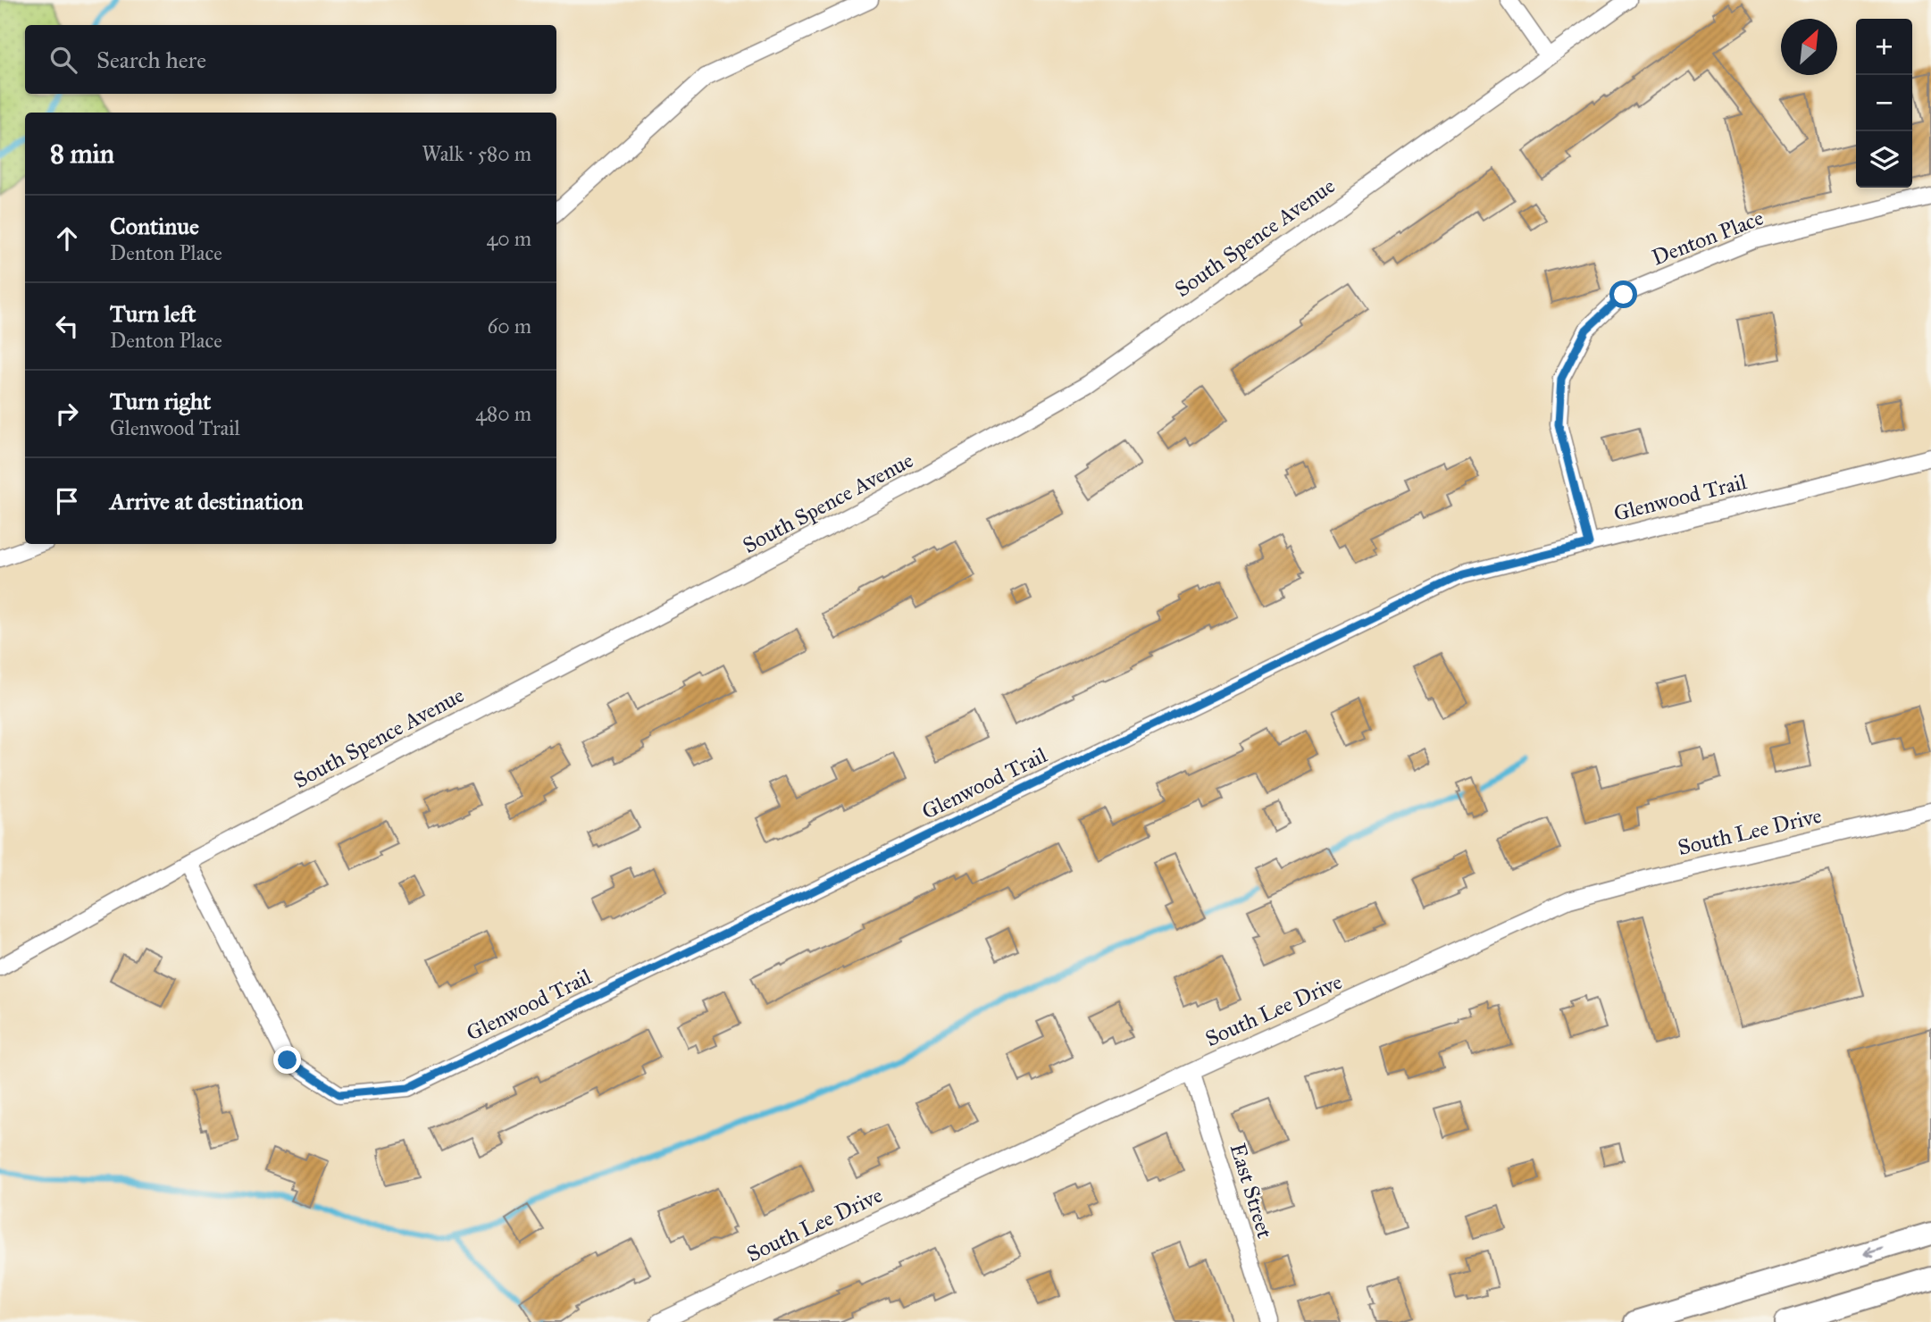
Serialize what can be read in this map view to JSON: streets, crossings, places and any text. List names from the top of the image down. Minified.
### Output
{"streets":{"street":["South Spence Avenue","Denton Place","Glenwood Trail","South Lee Drive","East Street"]},"crossings":[["South Spence Avenue","Glenwood Trail"],["Denton Place","Glenwood Trail"],["South Lee Drive","East Street"]],"north":"top right","page":{"map_buttons":["+","−"],"search":"Search here","heading":["8 min","Walk · 580 m"],"list":[["Continue","Denton Place","40 m"],["Turn left","Denton Place","60 m"],["Turn right","Glenwood Trail","480 m"],"Arrive at destination"]}}
